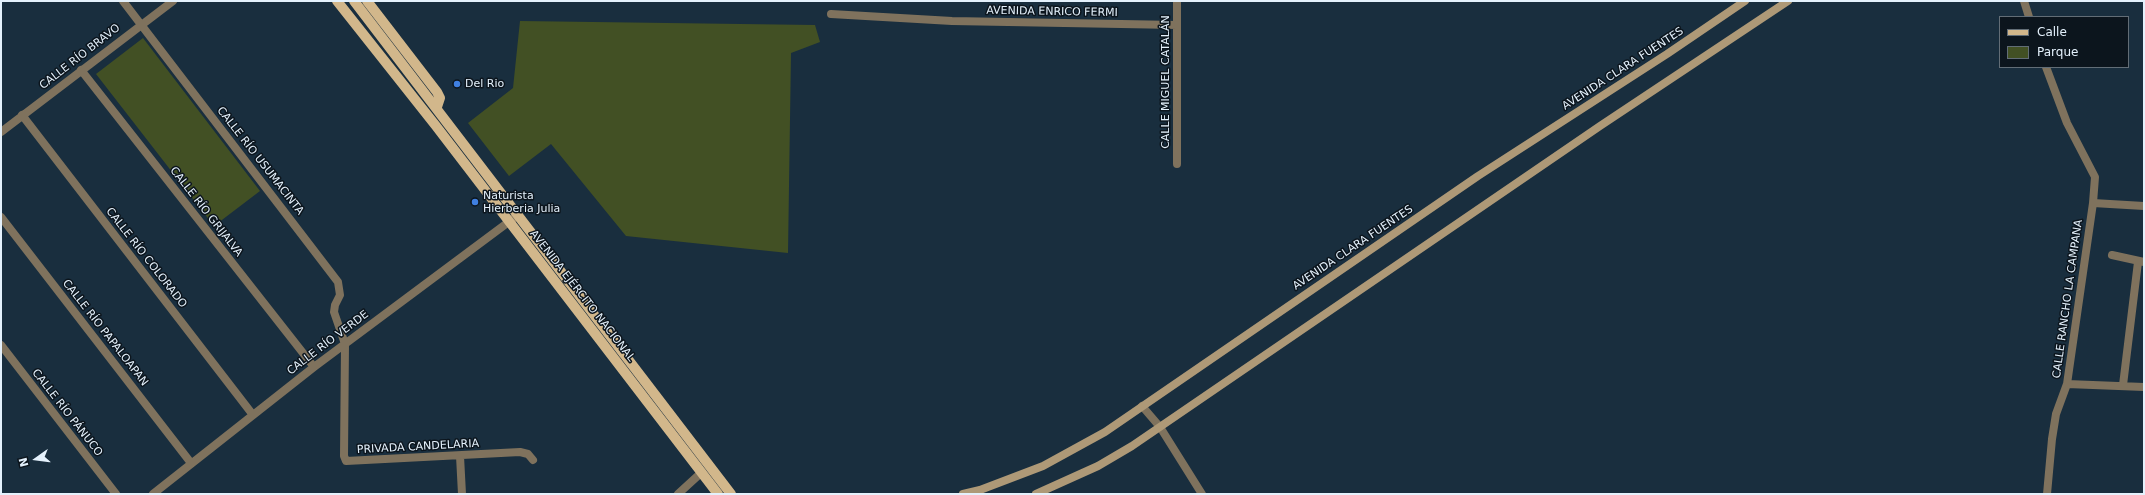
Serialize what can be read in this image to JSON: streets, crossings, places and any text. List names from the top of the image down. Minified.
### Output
{"streets":{"main road":["AVENIDA EJÉRCITO NACIONAL"],"street":["AVENIDA ENRICO FERMI","CALLE RÍO BRAVO","AVENIDA CLARA FUENTES","CALLE MIGUEL CATALÁN","CALLE RÍO USUMACINTA","CALLE RÍO GRIJALVA","CALLE RÍO COLORADO","CALLE RANCHO LA CAMPANA","CALLE RÍO PAPALOAPAN","CALLE RÍO VERDE","CALLE RÍO PÁNUCO","PRIVADA CANDELARIA"]},"crossings":[["AVENIDA ENRICO FERMI","CALLE MIGUEL CATALÁN"],["CALLE RÍO BRAVO","CALLE RÍO USUMACINTA"],["CALLE RÍO BRAVO","CALLE RÍO GRIJALVA"],["CALLE RÍO BRAVO","CALLE RÍO COLORADO"],["CALLE RÍO USUMACINTA","CALLE RÍO VERDE"],["CALLE RÍO USUMACINTA","PRIVADA CANDELARIA"],["CALLE RÍO GRIJALVA","CALLE RÍO VERDE"],["CALLE RÍO COLORADO","CALLE RÍO VERDE"],["AVENIDA EJÉRCITO NACIONAL","CALLE RÍO VERDE"],["CALLE RÍO PAPALOAPAN","CALLE RÍO VERDE"],["CALLE RÍO VERDE","PRIVADA CANDELARIA"]],"places":["Del Rio","Naturista Hierberia Julia"],"legend":["Calle","Parque"],"north":"left"}
